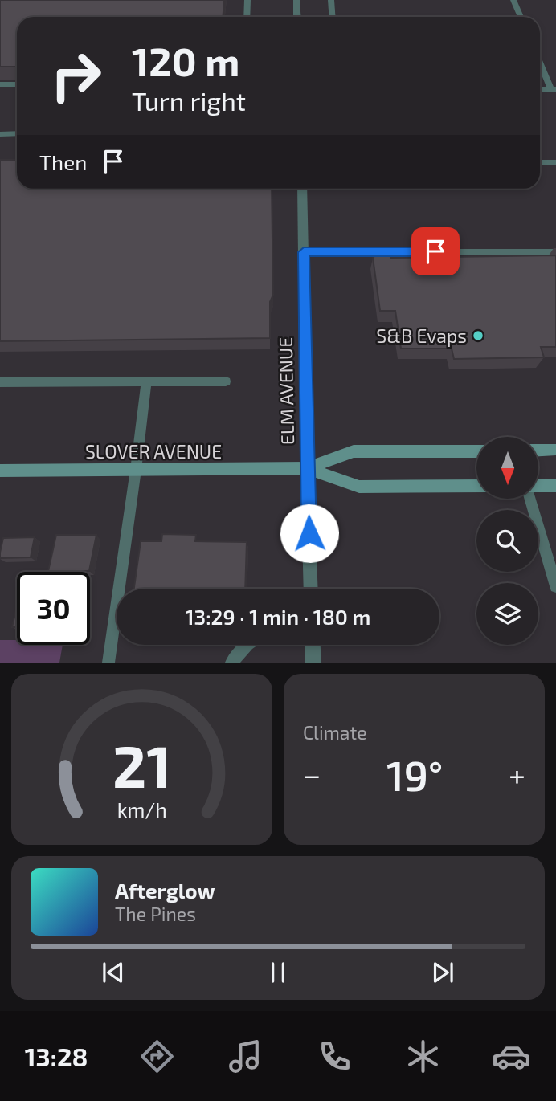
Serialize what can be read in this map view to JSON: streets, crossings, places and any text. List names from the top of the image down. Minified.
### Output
{"streets":{"main road":["SLOVER AVENUE"],"street":["ELM AVENUE"]},"crossings":[["ELM AVENUE","SLOVER AVENUE"]],"places":["S&B Evaps"],"north":"bottom","page":{"turn":["120 m","Turn right"],"then":"Then","limit":"30","trip":"13:29 · 1 min · 180 m","tile":"Climate","heat":["−","19°","+"],"song":["Afterglow","The Pines"],"tabs":"13:28","gauge":["21","km/h"]}}
